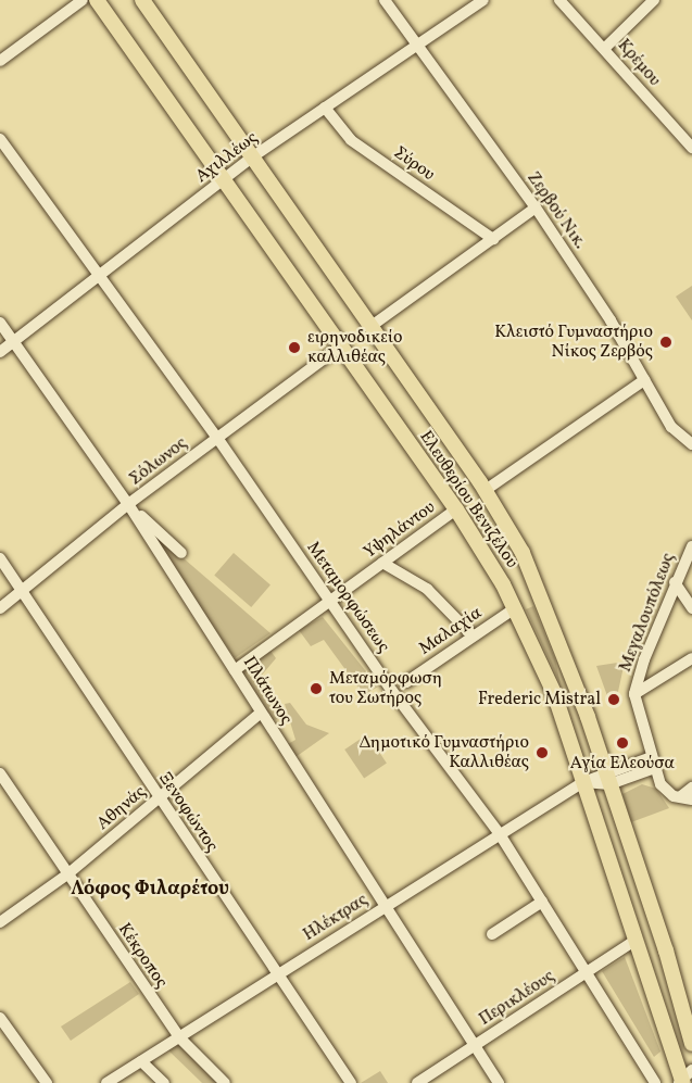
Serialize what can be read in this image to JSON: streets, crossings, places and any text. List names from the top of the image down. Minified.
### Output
{"streets":{"main road":["Ελευθερίου Βενιζέλου"],"street":["Κρέμου","Αχιλλέως","Σύρου","Ζερβού Νικ.","Σόλωνος","Υψηλάντου","Μεταμορφώσεως","Μεγαλουπόλεως","Μαλαχία","Πλάτωνος","Αθηνάς","Ξενοφώντος","Ηλέκτρας","Κέκροπος","Περικλέους"]},"crossings":[["Αχιλλέως","Σύρου"],["Αχιλλέως","Ζερβού Νικ."],["Αχιλλέως","Ελευθερίου Βενιζέλου"],["Αχιλλέως","Μεταμορφώσεως"],["Αχιλλέως","Πλάτωνος"],["Σόλωνος","Ελευθερίου Βενιζέλου"],["Σόλωνος","Μεταμορφώσεως"],["Σόλωνος","Πλάτωνος"],["Σόλωνος","Ξενοφώντος"],["Ελευθερίου Βενιζέλου","Υψηλάντου"],["Ελευθερίου Βενιζέλου","Μαλαχία"],["Ελευθερίου Βενιζέλου","Ηλέκτρας"],["Ελευθερίου Βενιζέλου","Περικλέους"],["Υψηλάντου","Μεταμορφώσεως"],["Υψηλάντου","Πλάτωνος"],["Μεταμορφώσεως","Ηλέκτρας"],["Μεταμορφώσεως","Περικλέους"],["Μεγαλουπόλεως","Ηλέκτρας"],["Πλάτωνος","Αθηνάς"],["Πλάτωνος","Ηλέκτρας"],["Πλάτωνος","Περικλέους"],["Αθηνάς","Ξενοφώντος"],["Αθηνάς","Κέκροπος"],["Ξενοφώντος","Ηλέκτρας"],["Ηλέκτρας","Κέκροπος"]],"districts":["Λόφος Φιλαρέτου"],"places":["Κλειστό Γυμναστήριο Νίκος Ζερβός","ειρηνοδικείο καλλιθέας","Μεταμόρφωση του Σωτήρος","Frederic Mistral","Αγία Ελεούσα","Δημοτικό Γυμναστήριο Καλλιθέας"]}
